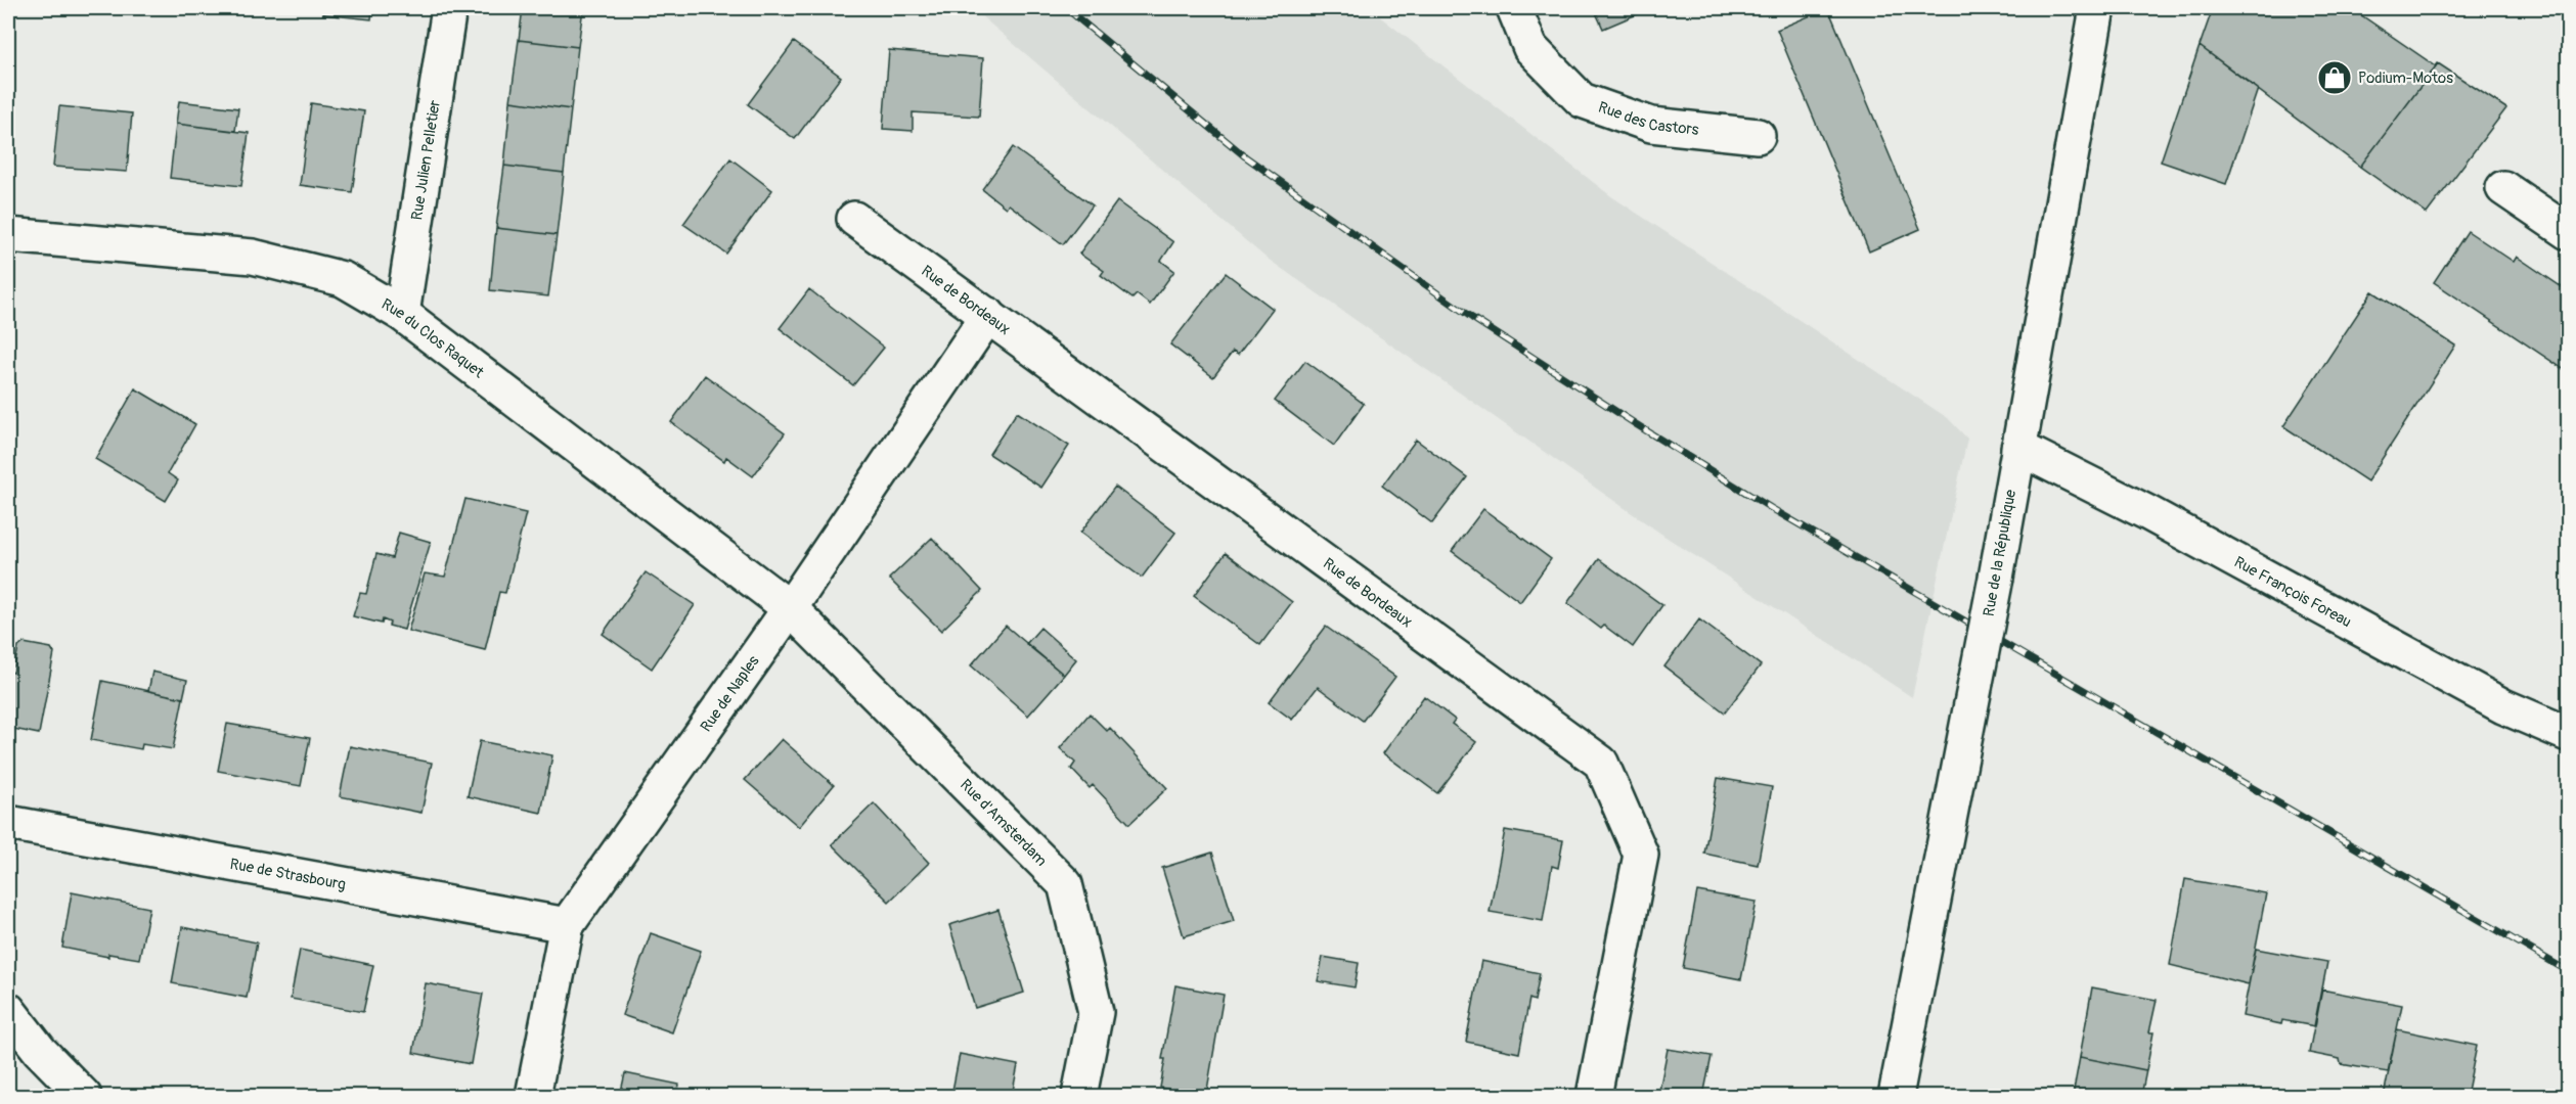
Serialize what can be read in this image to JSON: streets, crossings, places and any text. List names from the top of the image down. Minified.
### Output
{"streets":{"street":["Rue des Castors","Rue Julien Pelletier","Rue de Bordeaux","Rue du Clos Raquet","Rue de la République","Rue François Foreau","Rue de Naples","Rue d'Amsterdam","Rue de Strasbourg"]},"crossings":[["Rue Julien Pelletier","Rue du Clos Raquet"],["Rue de Bordeaux","Rue de Naples"],["Rue du Clos Raquet","Rue de Naples"],["Rue du Clos Raquet","Rue d'Amsterdam"],["Rue de la République","Rue François Foreau"],["Rue de Naples","Rue d'Amsterdam"],["Rue de Naples","Rue de Strasbourg"]],"places":{"shop":["Podium-Motos"]}}
